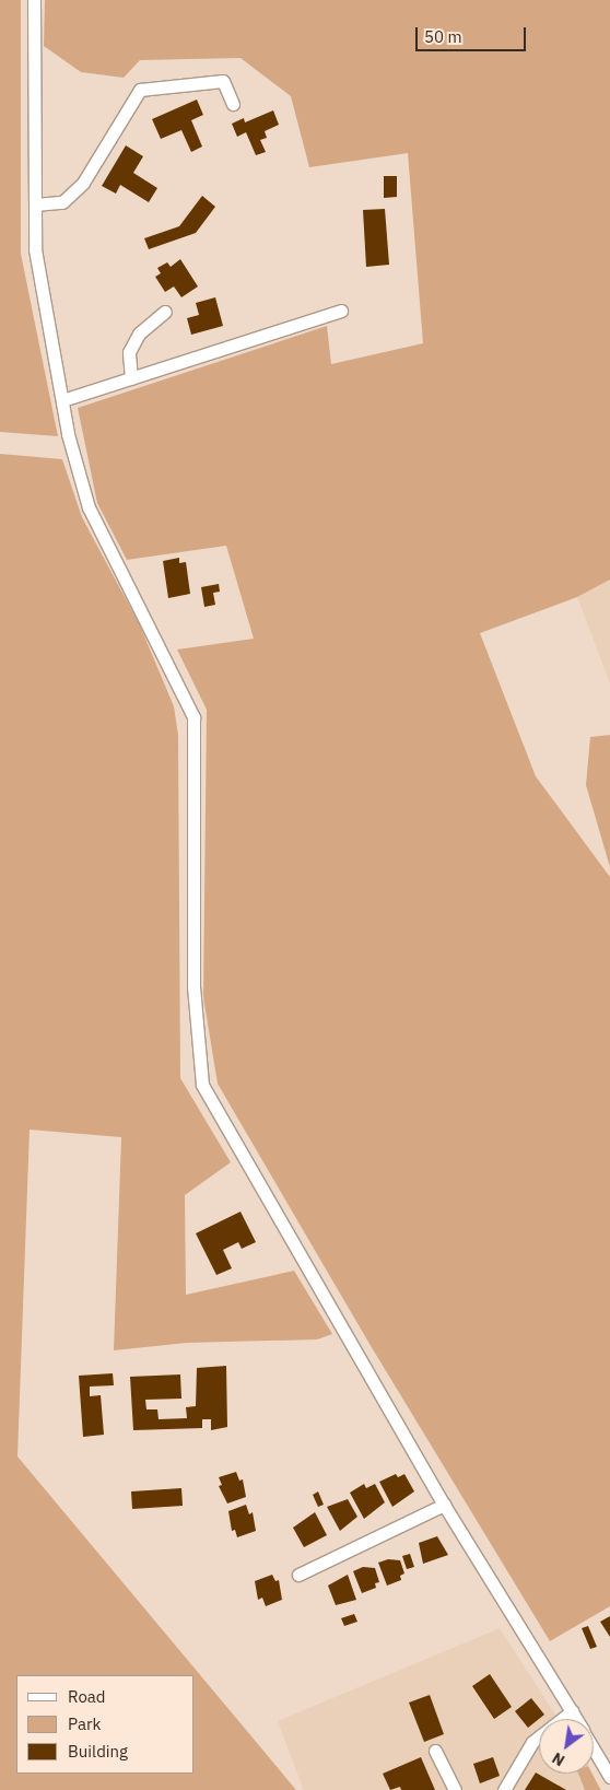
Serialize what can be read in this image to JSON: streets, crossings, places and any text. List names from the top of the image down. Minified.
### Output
{"legend":["Road","Park","Building"],"scale_bar":"50 m","north":"bottom left"}
